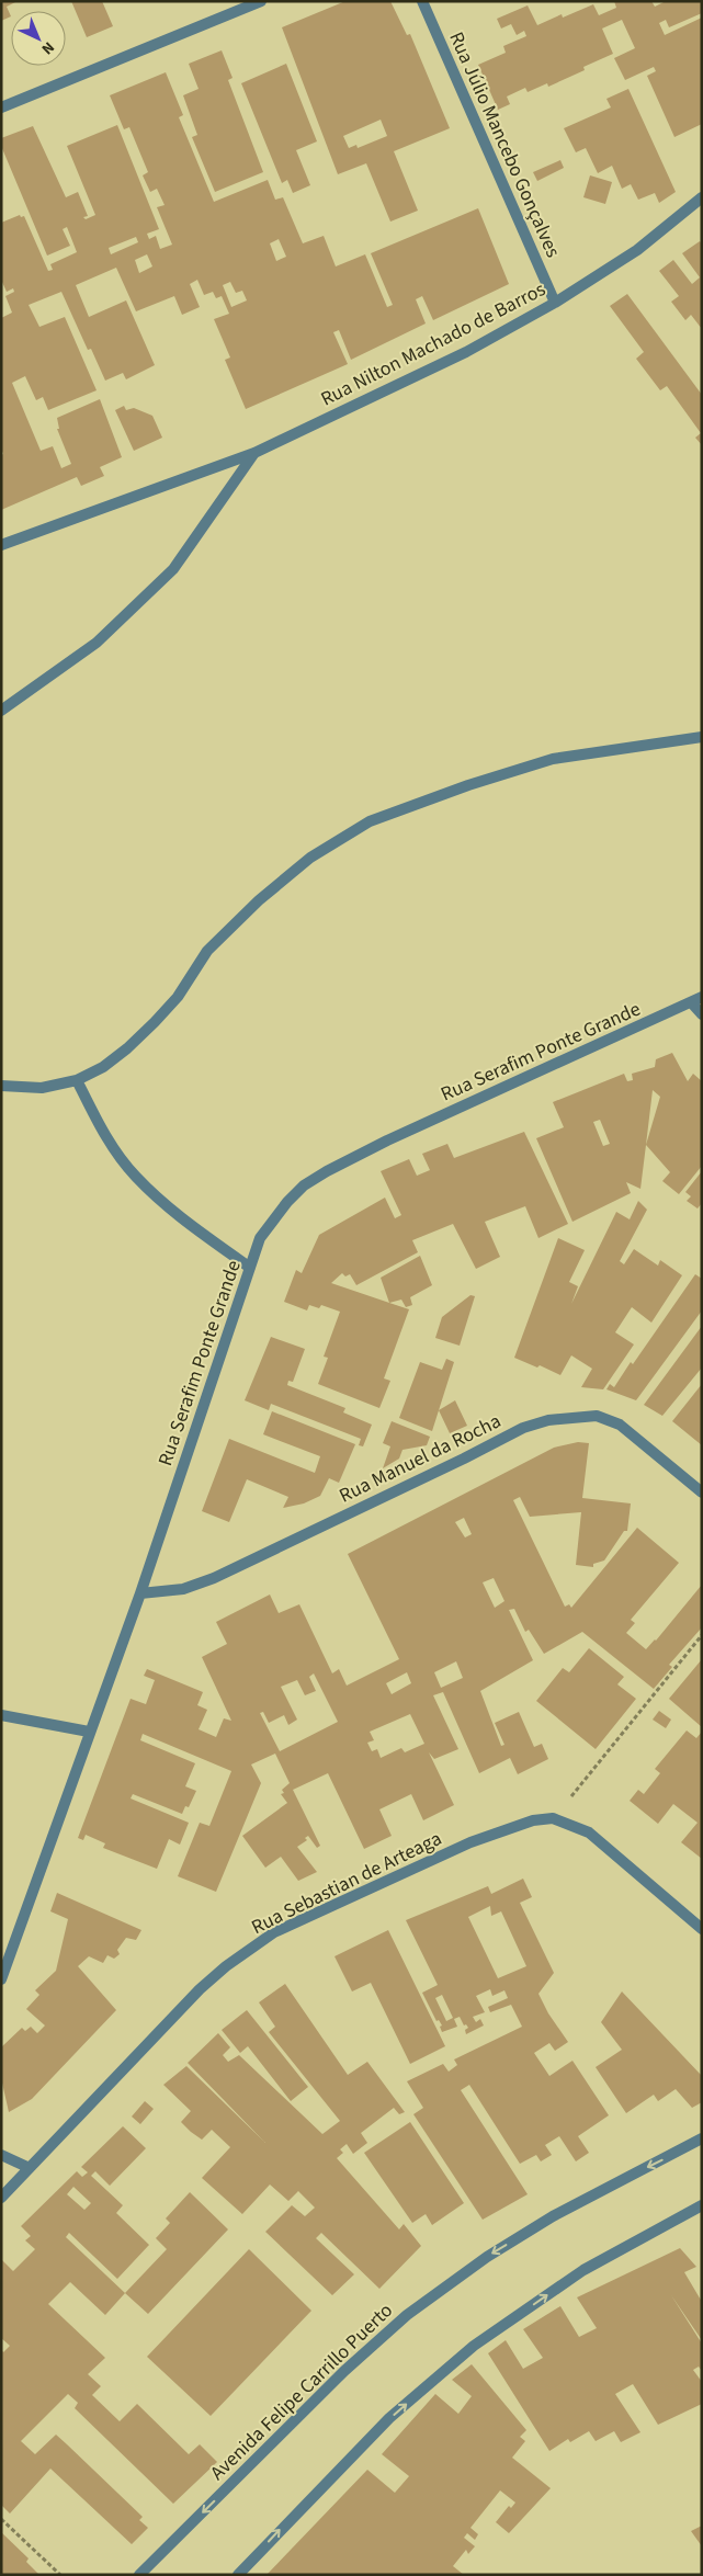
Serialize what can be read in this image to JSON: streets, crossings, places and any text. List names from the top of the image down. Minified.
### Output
{"streets":{"street":["Rua Júlio Mancebo Gonçalves","Rua Nilton Machado de Barros","Rua Serafim Ponte Grande","Rua Manuel da Rocha","Rua Sebastian de Arteaga","Avenida Felipe Carrillo Puerto"]},"crossings":[["Rua Júlio Mancebo Gonçalves","Rua Nilton Machado de Barros"],["Rua Serafim Ponte Grande","Rua Manuel da Rocha"]],"north":"bottom right"}
